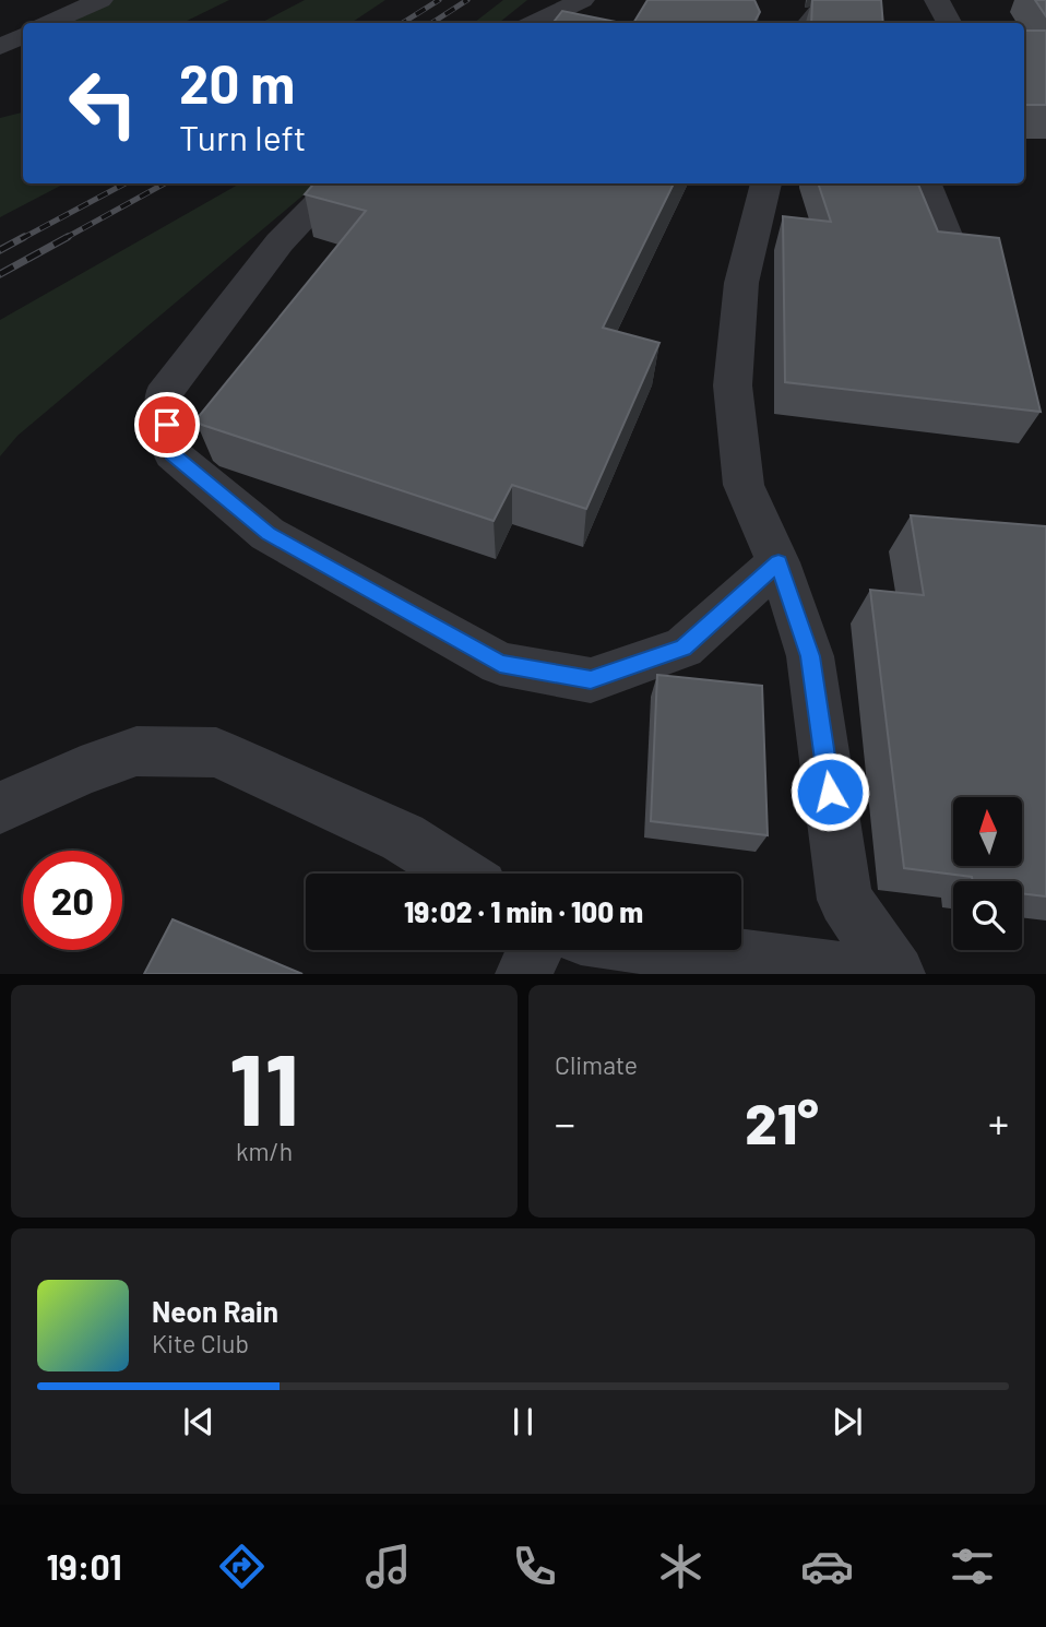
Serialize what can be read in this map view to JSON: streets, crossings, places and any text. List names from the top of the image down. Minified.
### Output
{"north":"top","page":{"turn":["20 m","Turn left"],"limit":"20","trip":"19:02 · 1 min · 100 m","tile":[["11","km/h"],"Climate"],"heat":["−","21°","+"],"song":["Neon Rain","Kite Club"],"tabs":"19:01"}}
